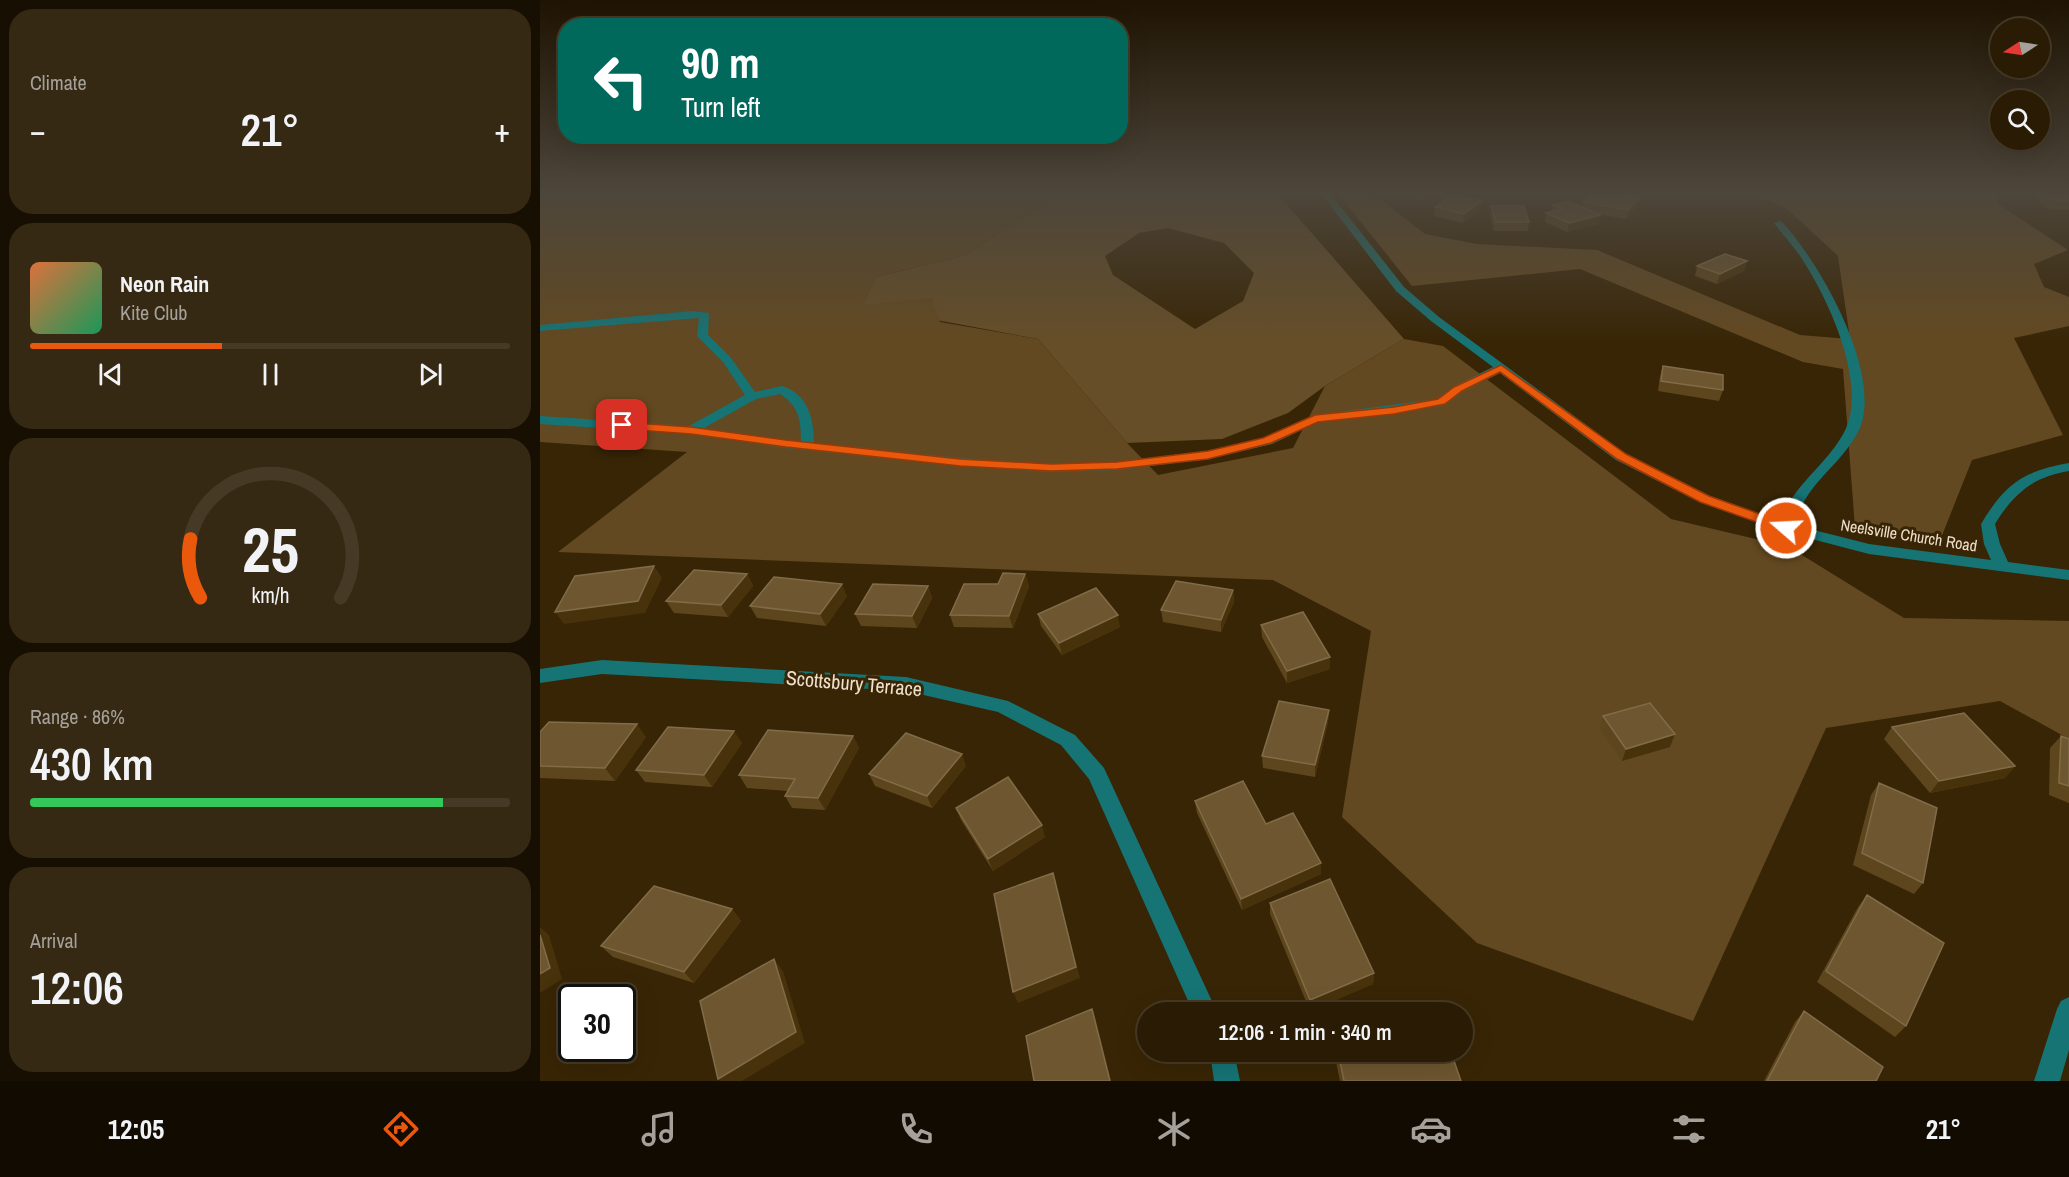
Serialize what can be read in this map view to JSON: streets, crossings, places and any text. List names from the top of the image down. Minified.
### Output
{"streets":{"street":["Neelsville Church Road","Scottsbury Terrace"]},"north":"left","page":{"tile":["Climate",["Range · 86%","430 km"],["Arrival","12:06"]],"turn":["90 m","Turn left"],"heat":["−","21°","+"],"song":["Neon Rain","Kite Club"],"limit":"30","trip":"12:06 · 1 min · 340 m","tabs":["12:05","21°"],"gauge":["25","km/h"]}}
